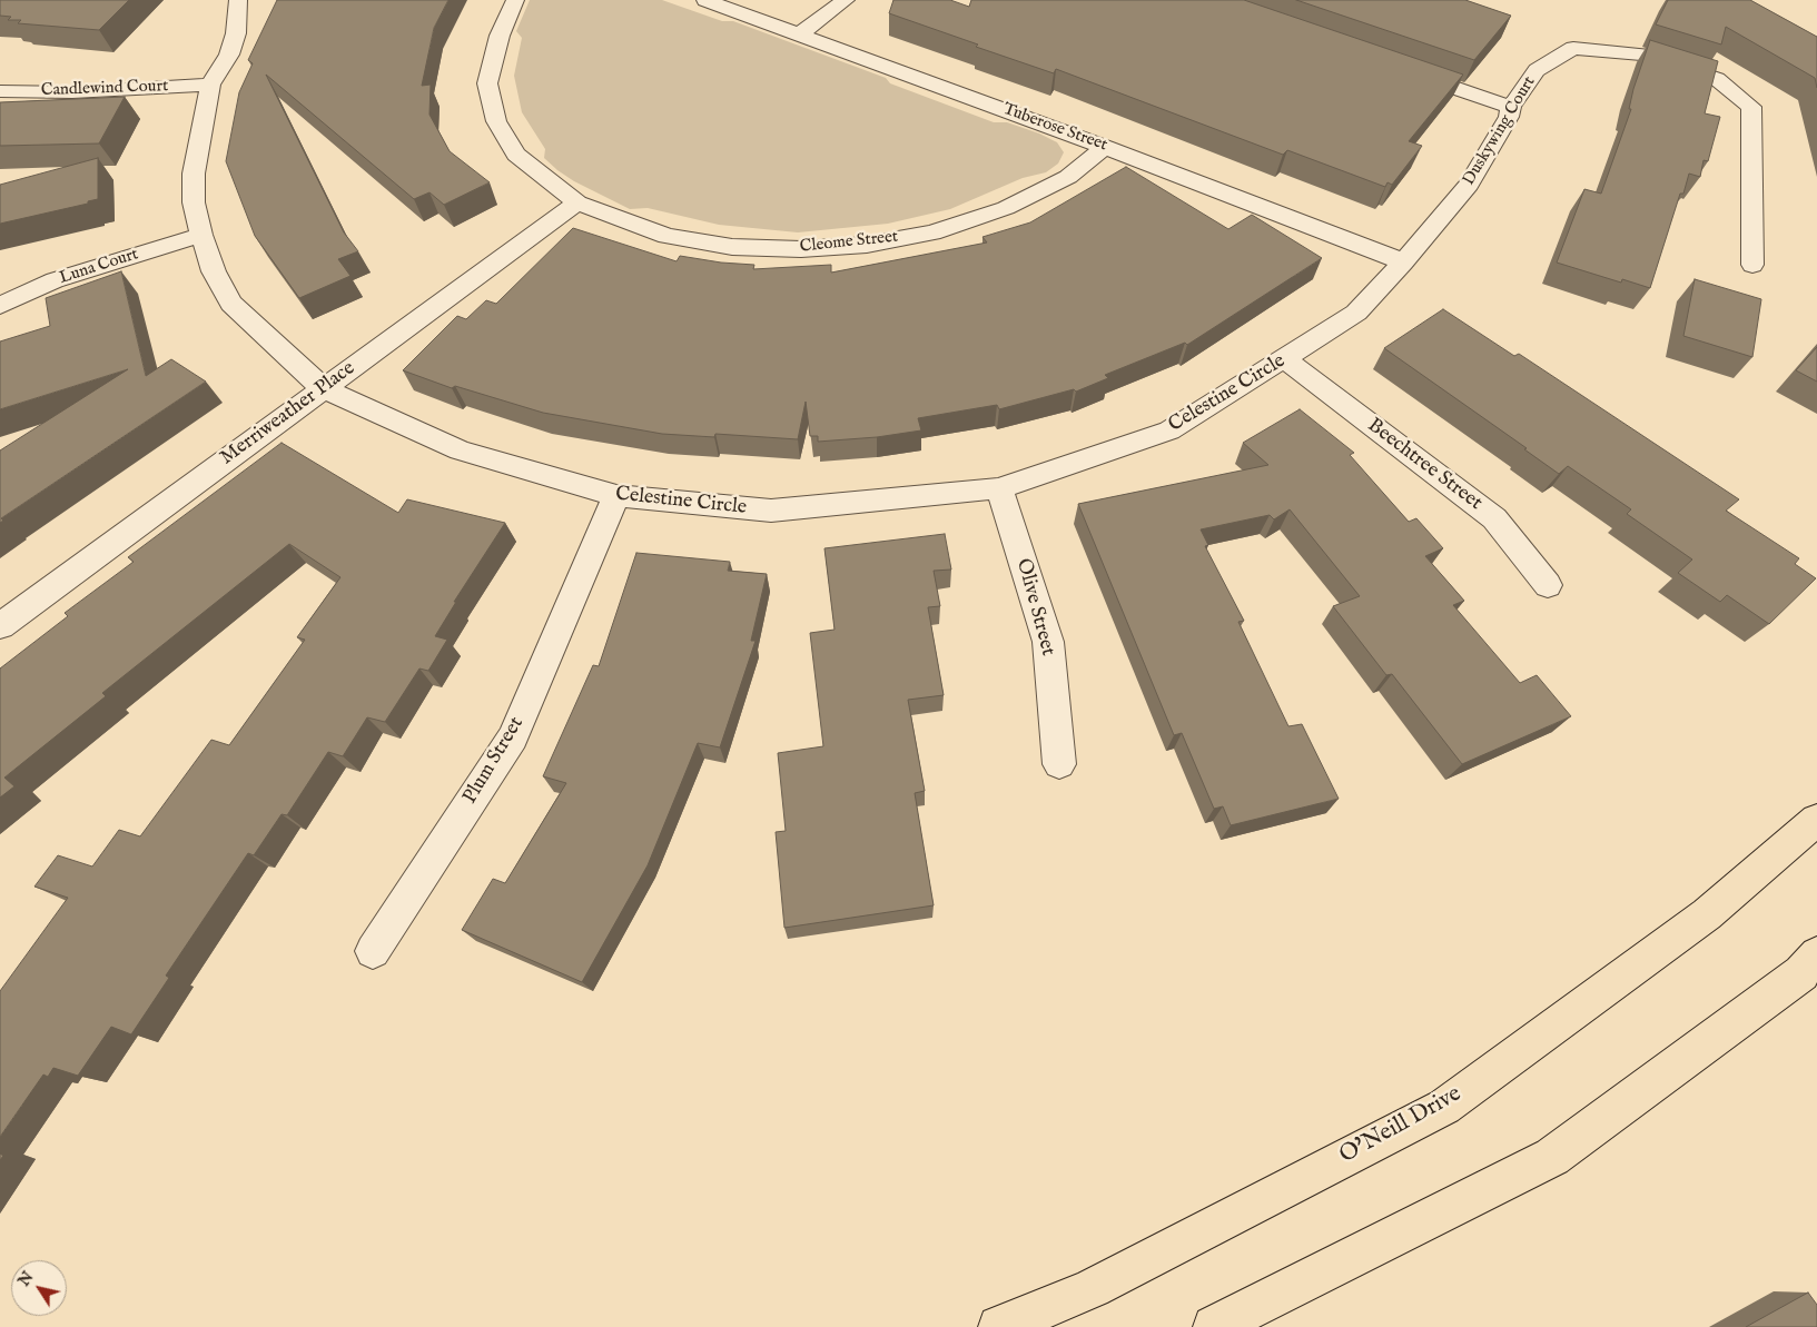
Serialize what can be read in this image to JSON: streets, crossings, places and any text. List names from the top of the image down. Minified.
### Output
{"streets":{"main road":["O'Neill Drive"],"street":["Candlewind Court","Tuberose Street","Duskywing Court","Cleome Street","Luna Court","Celestine Circle","Merriweather Place","Beechtree Street","Olive Street","Plum Street"]},"crossings":[["Candlewind Court","Celestine Circle"],["Tuberose Street","Duskywing Court"],["Tuberose Street","Cleome Street"],["Tuberose Street","Celestine Circle"],["Duskywing Court","Celestine Circle"],["Cleome Street","Merriweather Place"],["Luna Court","Celestine Circle"],["Celestine Circle","Merriweather Place"],["Celestine Circle","Beechtree Street"],["Celestine Circle","Olive Street"],["Celestine Circle","Plum Street"]],"north":"top left"}
